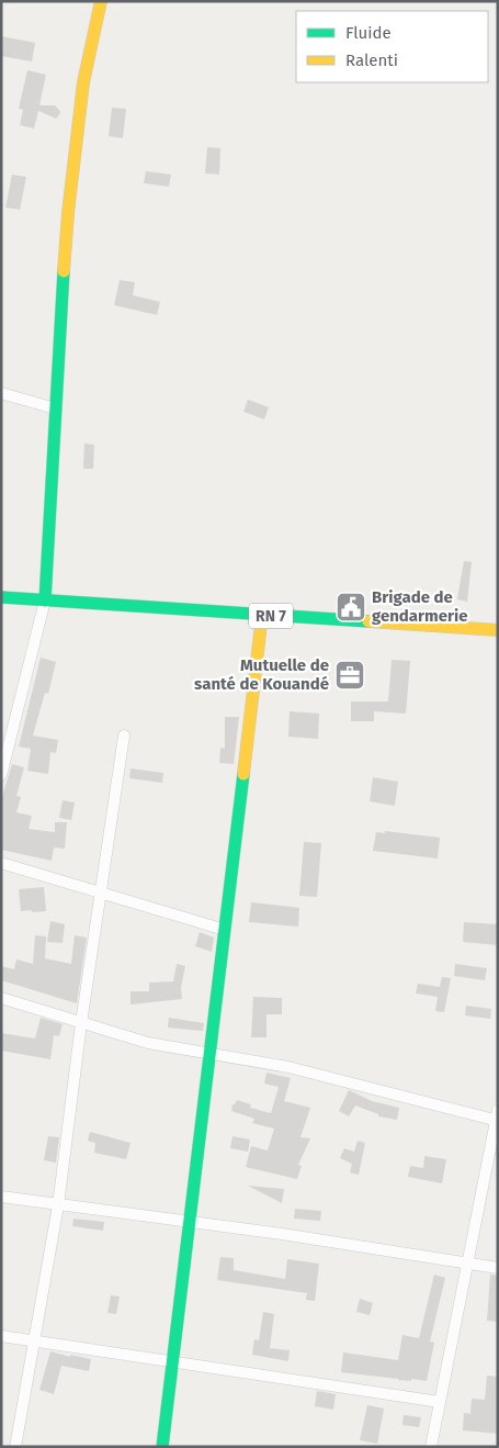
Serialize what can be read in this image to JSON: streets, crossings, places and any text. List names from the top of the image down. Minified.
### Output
{"streets":{"main road":["RN 7"]},"places":{"public building":["Brigade de gendarmerie"],"office":["Mutuelle de santé de Kouandé"]},"legend":["Fluide","Ralenti"]}
